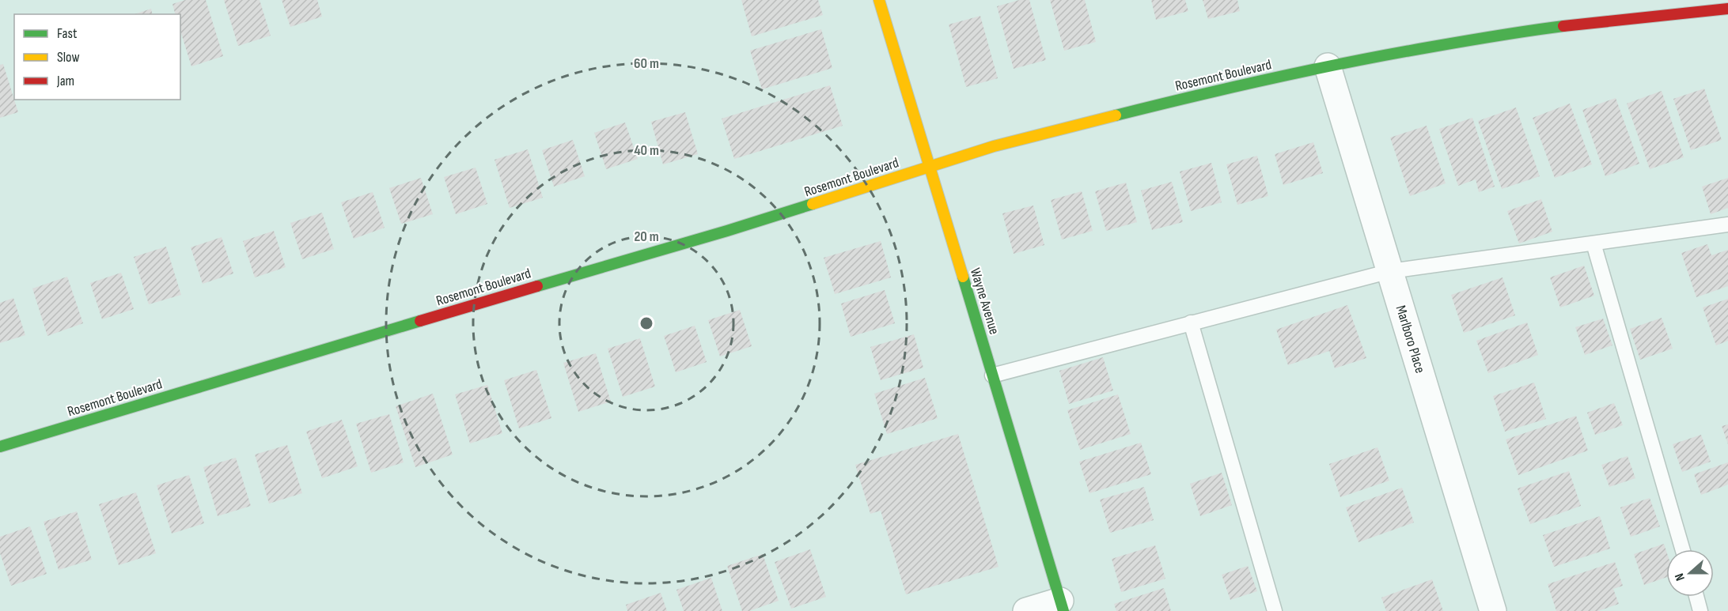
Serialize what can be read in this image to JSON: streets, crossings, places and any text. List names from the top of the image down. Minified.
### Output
{"streets":{"street":["Rosemont Boulevard","Wayne Avenue","Marlboro Place"]},"crossings":[["Rosemont Boulevard","Wayne Avenue"],["Rosemont Boulevard","Marlboro Place"]],"legend":["Fast","Slow","Jam"],"north":"left","rings":["60 m","40 m","20 m"]}
